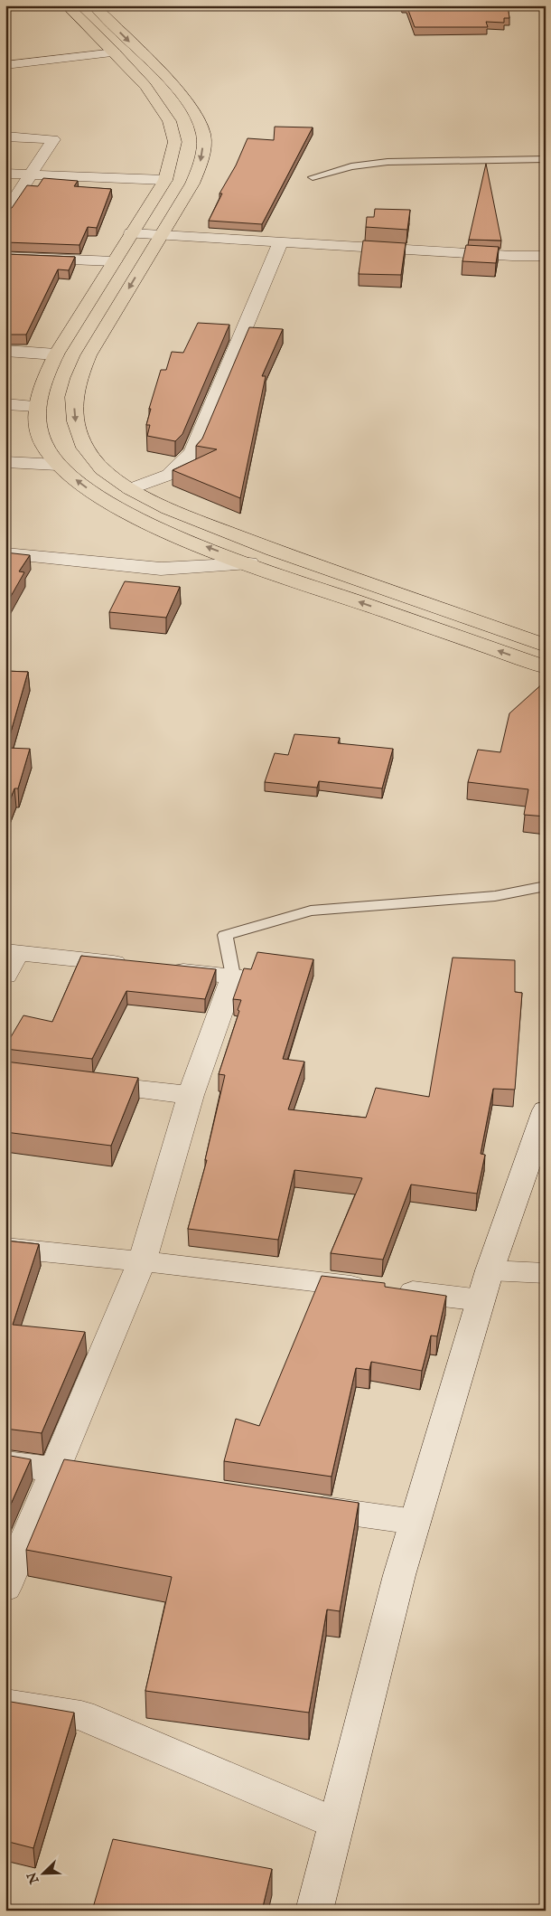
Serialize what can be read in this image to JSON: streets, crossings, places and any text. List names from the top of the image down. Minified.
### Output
{"north":"bottom left"}
